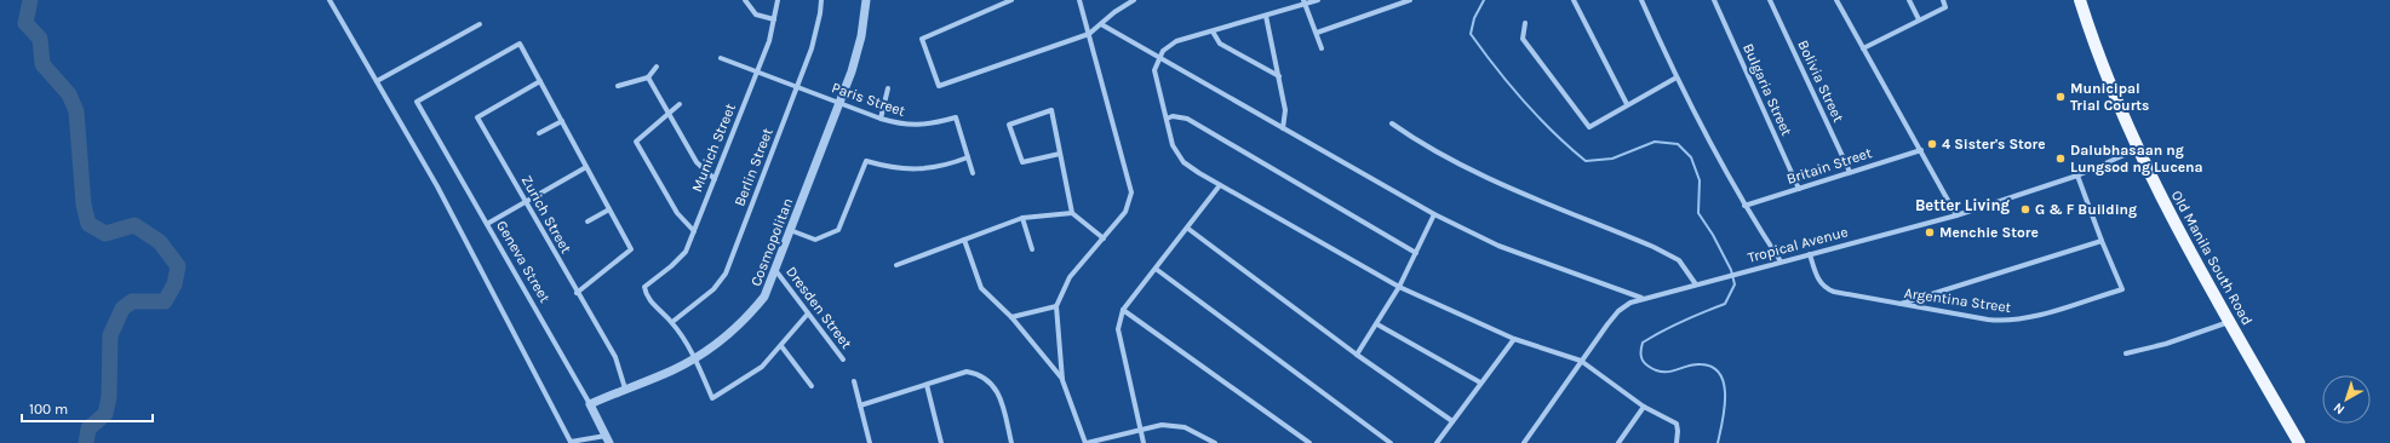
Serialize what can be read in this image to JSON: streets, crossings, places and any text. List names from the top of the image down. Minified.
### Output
{"streets":{"main road":["Old Manila South Road"],"street":["Bolivia Street","Bulgaria Street","Paris Street","Munich Street","Britain Street","Berlin Street","Zurich Street","Cosmopolitan","Tropical Avenue","Geneva Street","Argentina Street","Dresden Street"]},"crossings":[["Bolivia Street","Britain Street"],["Bulgaria Street","Britain Street"],["Paris Street","Munich Street"],["Paris Street","Berlin Street"],["Paris Street","Cosmopolitan"],["Munich Street","Berlin Street"],["Zurich Street","Cosmopolitan"],["Zurich Street","Geneva Street"],["Cosmopolitan","Geneva Street"],["Cosmopolitan","Dresden Street"],["Tropical Avenue","Old Manila South Road"],["Tropical Avenue","Argentina Street"]],"districts":["Better Living"],"places":["Municipal Trial Courts","4 Sister's Store","Dalubhasaan ng Lungsod ng Lucena","G & F Building","Menchie Store"],"scale_bar":"100 m","north":"bottom left"}
